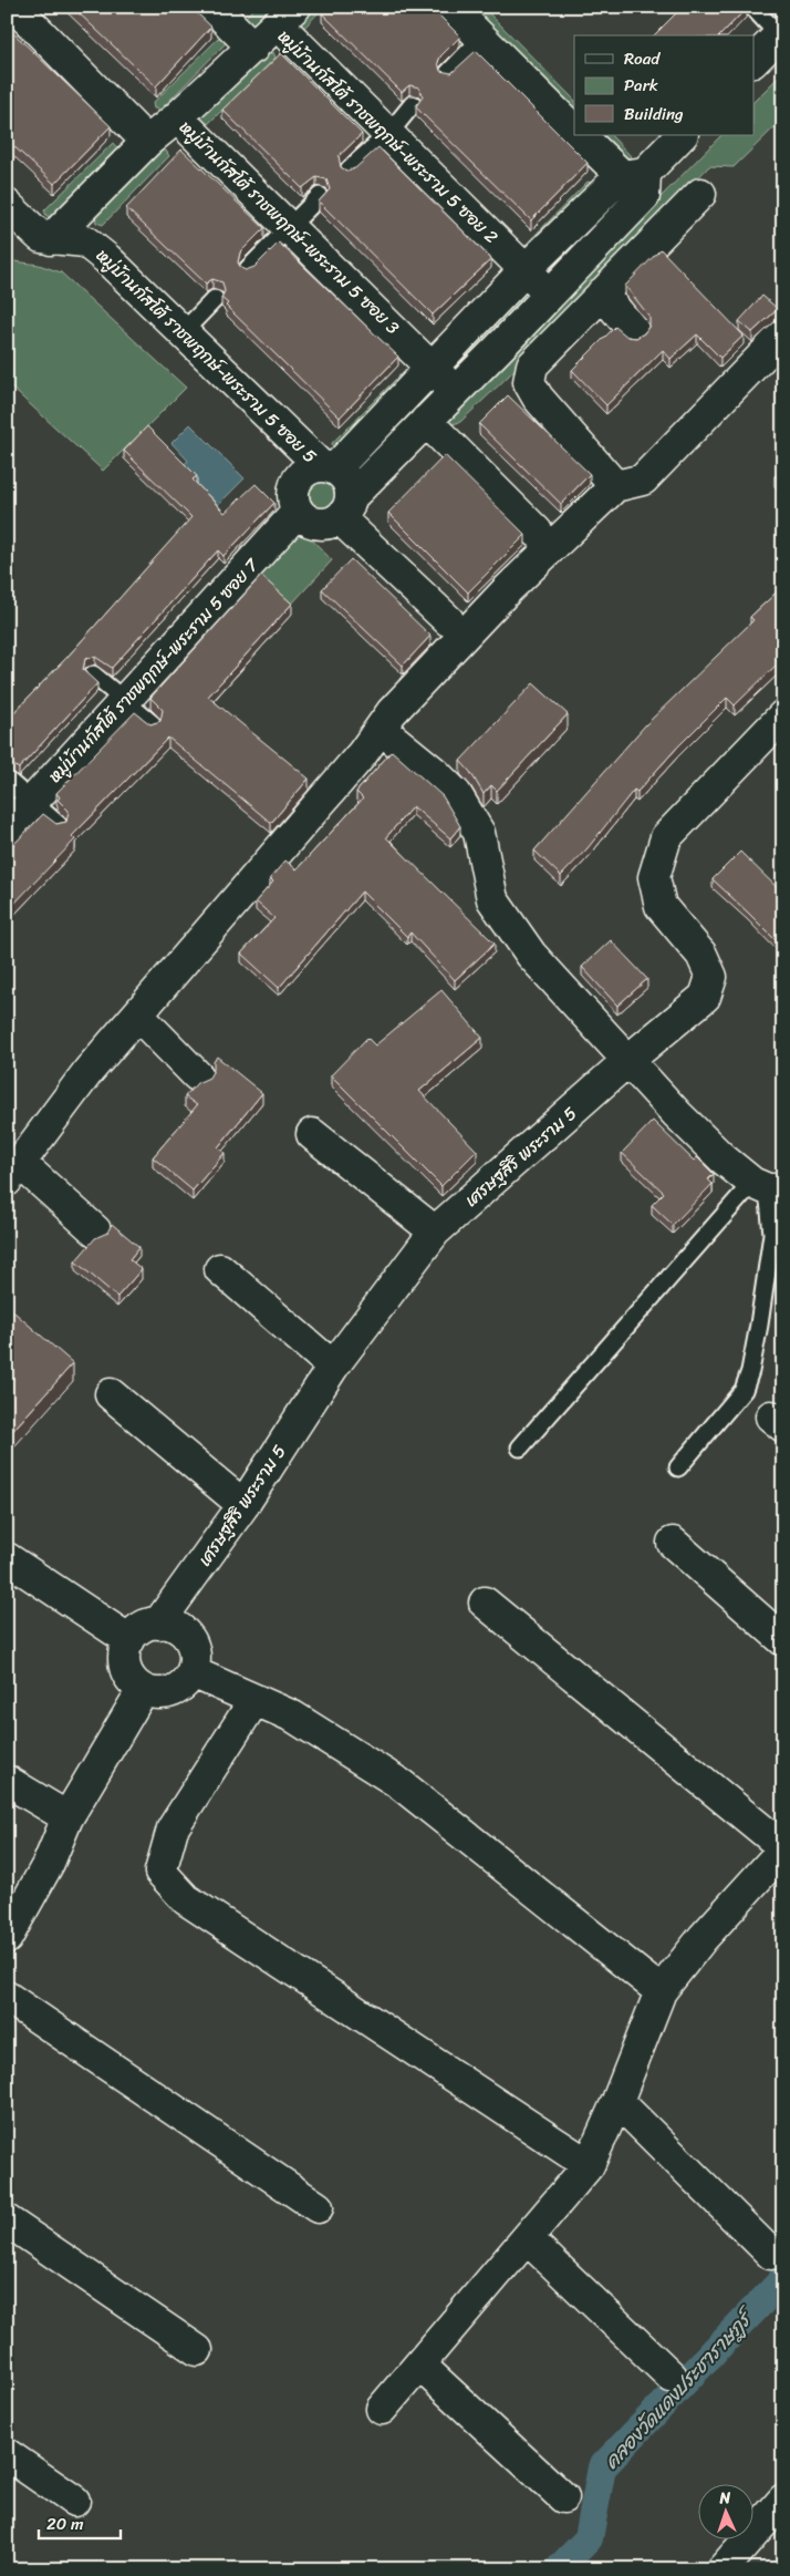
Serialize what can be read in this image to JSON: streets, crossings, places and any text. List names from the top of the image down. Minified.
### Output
{"streets":{"street":["หมู่บ้านกัสโต้ ราชพฤกษ์-พระราม 5 ซอย 2","หมู่บ้านกัสโต้ ราชพฤกษ์-พระราม 5 ซอย 3","หมู่บ้านกัสโต้ ราชพฤกษ์-พระราม 5 ซอย 5","หมู่บ้านกัสโต้ ราชพฤกษ์-พระราม 5 ซอย 7","เศรษฐสิริ พระราม 5"]},"crossings":[["หมู่บ้านกัสโต้ ราชพฤกษ์-พระราม 5 ซอย 2","หมู่บ้านกัสโต้ ราชพฤกษ์-พระราม 5 ซอย 3"],["หมู่บ้านกัสโต้ ราชพฤกษ์-พระราม 5 ซอย 3","หมู่บ้านกัสโต้ ราชพฤกษ์-พระราม 5 ซอย 5"],["หมู่บ้านกัสโต้ ราชพฤกษ์-พระราม 5 ซอย 5","หมู่บ้านกัสโต้ ราชพฤกษ์-พระราม 5 ซอย 7"]],"water":["คลองวัดแดงประชาราษฎร์"],"legend":["Road","Park","Building"],"scale_bar":"20 m","north":"top"}
